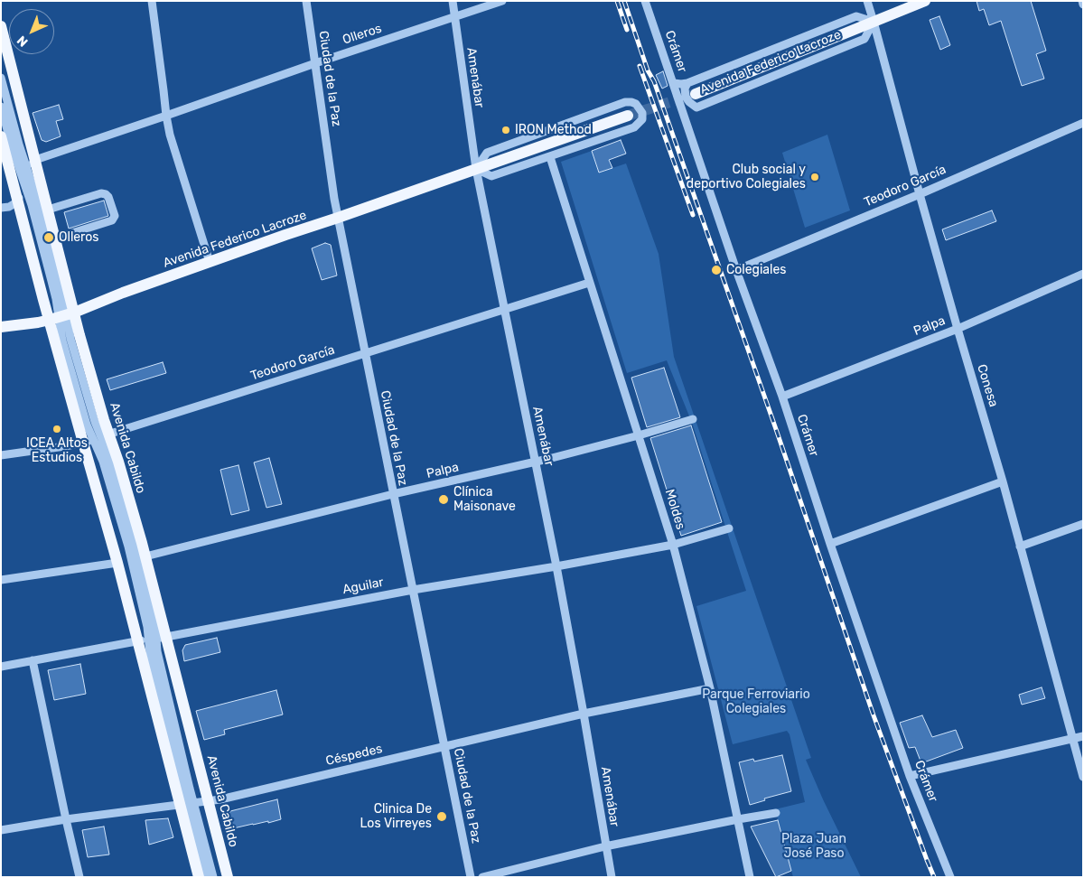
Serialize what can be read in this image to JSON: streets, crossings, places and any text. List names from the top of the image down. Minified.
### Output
{"streets":{"main road":["Avenida Federico Lacroze","Avenida Cabildo"],"street":["Olleros","Crámer","Amenábar","Ciudad de la Paz","Teodoro García","Palpa","Conesa","Moldes","Aguilar","Céspedes"]},"crossings":[["Olleros","Amenábar"],["Olleros","Ciudad de la Paz"],["Olleros","Avenida Cabildo"],["Crámer","Avenida Federico Lacroze"],["Crámer","Teodoro García"],["Crámer","Palpa"],["Avenida Federico Lacroze","Amenábar"],["Avenida Federico Lacroze","Ciudad de la Paz"],["Avenida Federico Lacroze","Conesa"],["Avenida Federico Lacroze","Avenida Cabildo"],["Amenábar","Teodoro García"],["Amenábar","Palpa"],["Amenábar","Aguilar"],["Amenábar","Céspedes"],["Ciudad de la Paz","Teodoro García"],["Ciudad de la Paz","Palpa"],["Ciudad de la Paz","Aguilar"],["Ciudad de la Paz","Céspedes"],["Teodoro García","Conesa"],["Teodoro García","Avenida Cabildo"],["Teodoro García","Moldes"],["Palpa","Conesa"],["Palpa","Avenida Cabildo"],["Palpa","Moldes"],["Avenida Cabildo","Aguilar"],["Avenida Cabildo","Céspedes"],["Moldes","Aguilar"],["Moldes","Céspedes"]],"parks":["Parque Ferroviario Colegiales","Plaza Juan José Paso"],"places":["IRON Method","Club social y deportivo Colegiales","Olleros","Colegiales","ICEA Altos Estudios","Clínica Maisonave","Clinica De Los Virreyes"],"north":"bottom left"}
